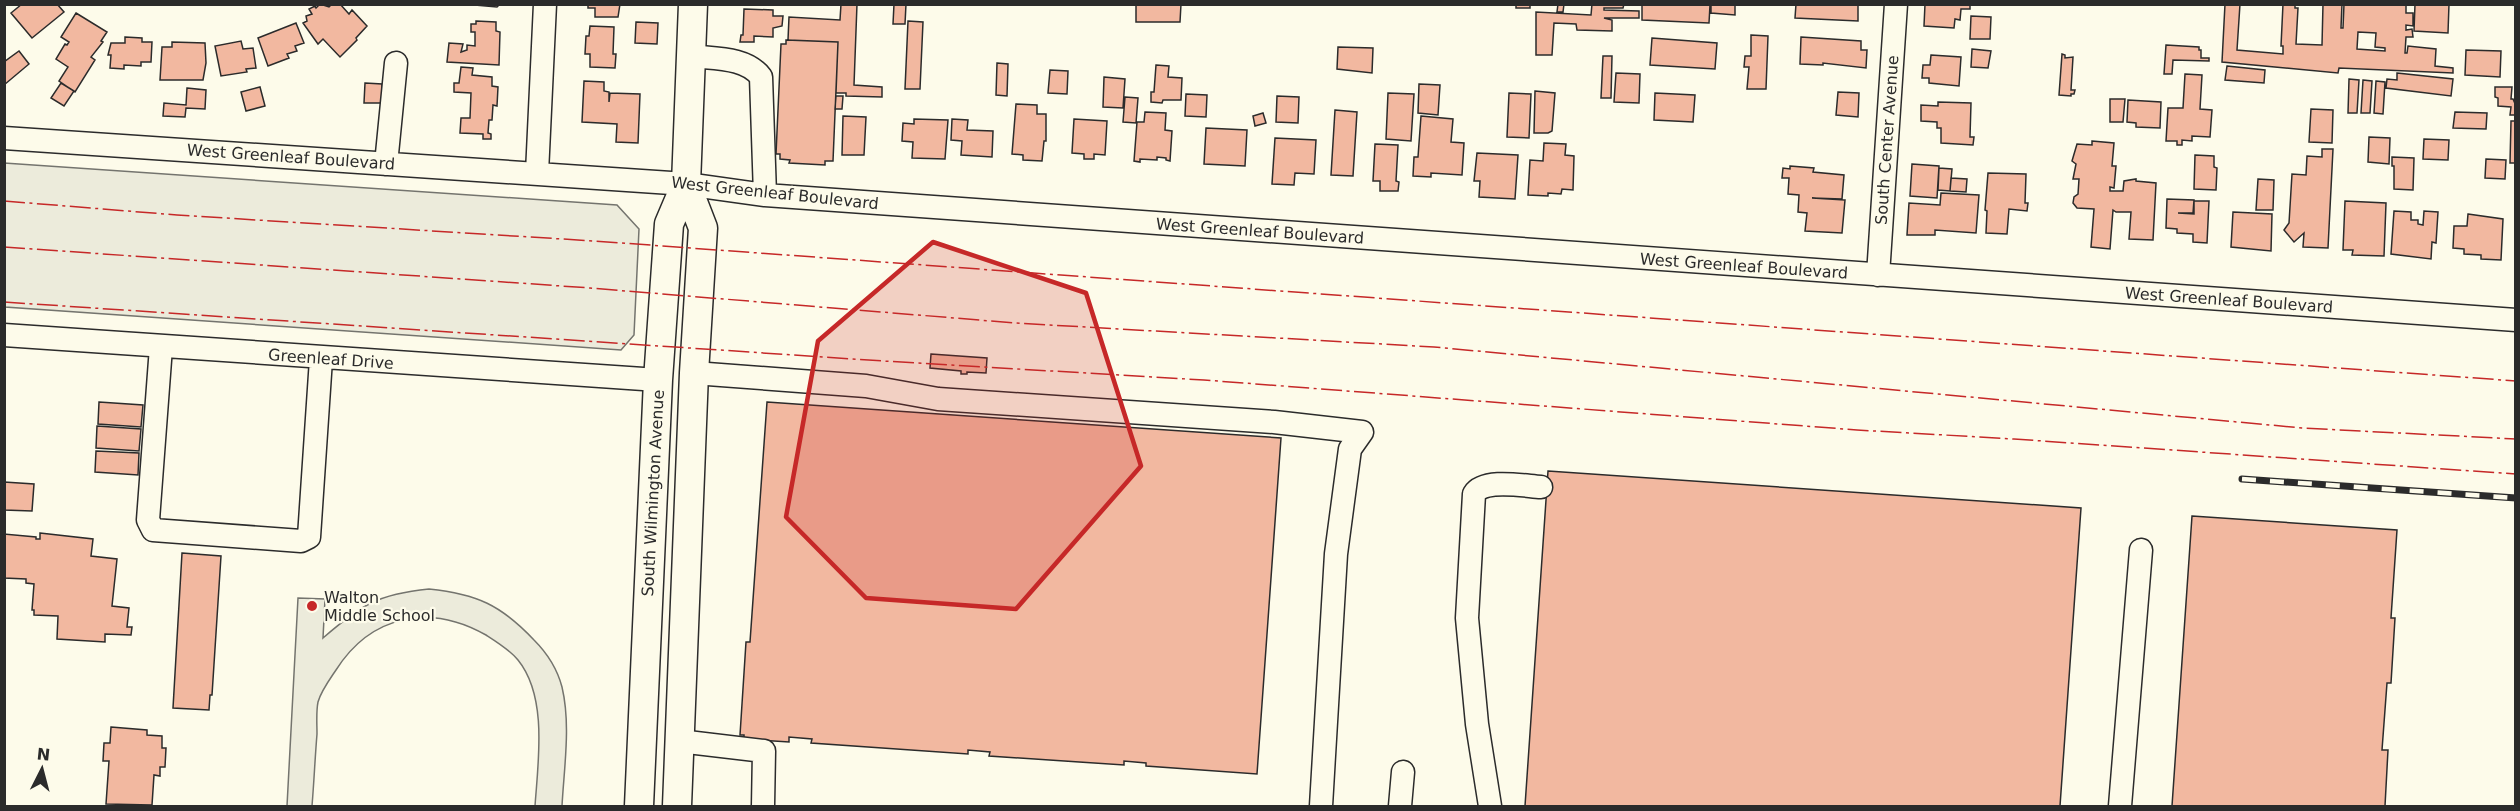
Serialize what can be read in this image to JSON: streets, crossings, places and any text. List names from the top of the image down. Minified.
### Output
{"streets":{"main road":["South Wilmington Avenue"],"street":["South Center Avenue","West Greenleaf Boulevard","Greenleaf Drive"]},"crossings":[["South Center Avenue","West Greenleaf Boulevard"],["West Greenleaf Boulevard","South Wilmington Avenue"],["Greenleaf Drive","South Wilmington Avenue"]],"places":["Walton Middle School"],"north":"top"}
